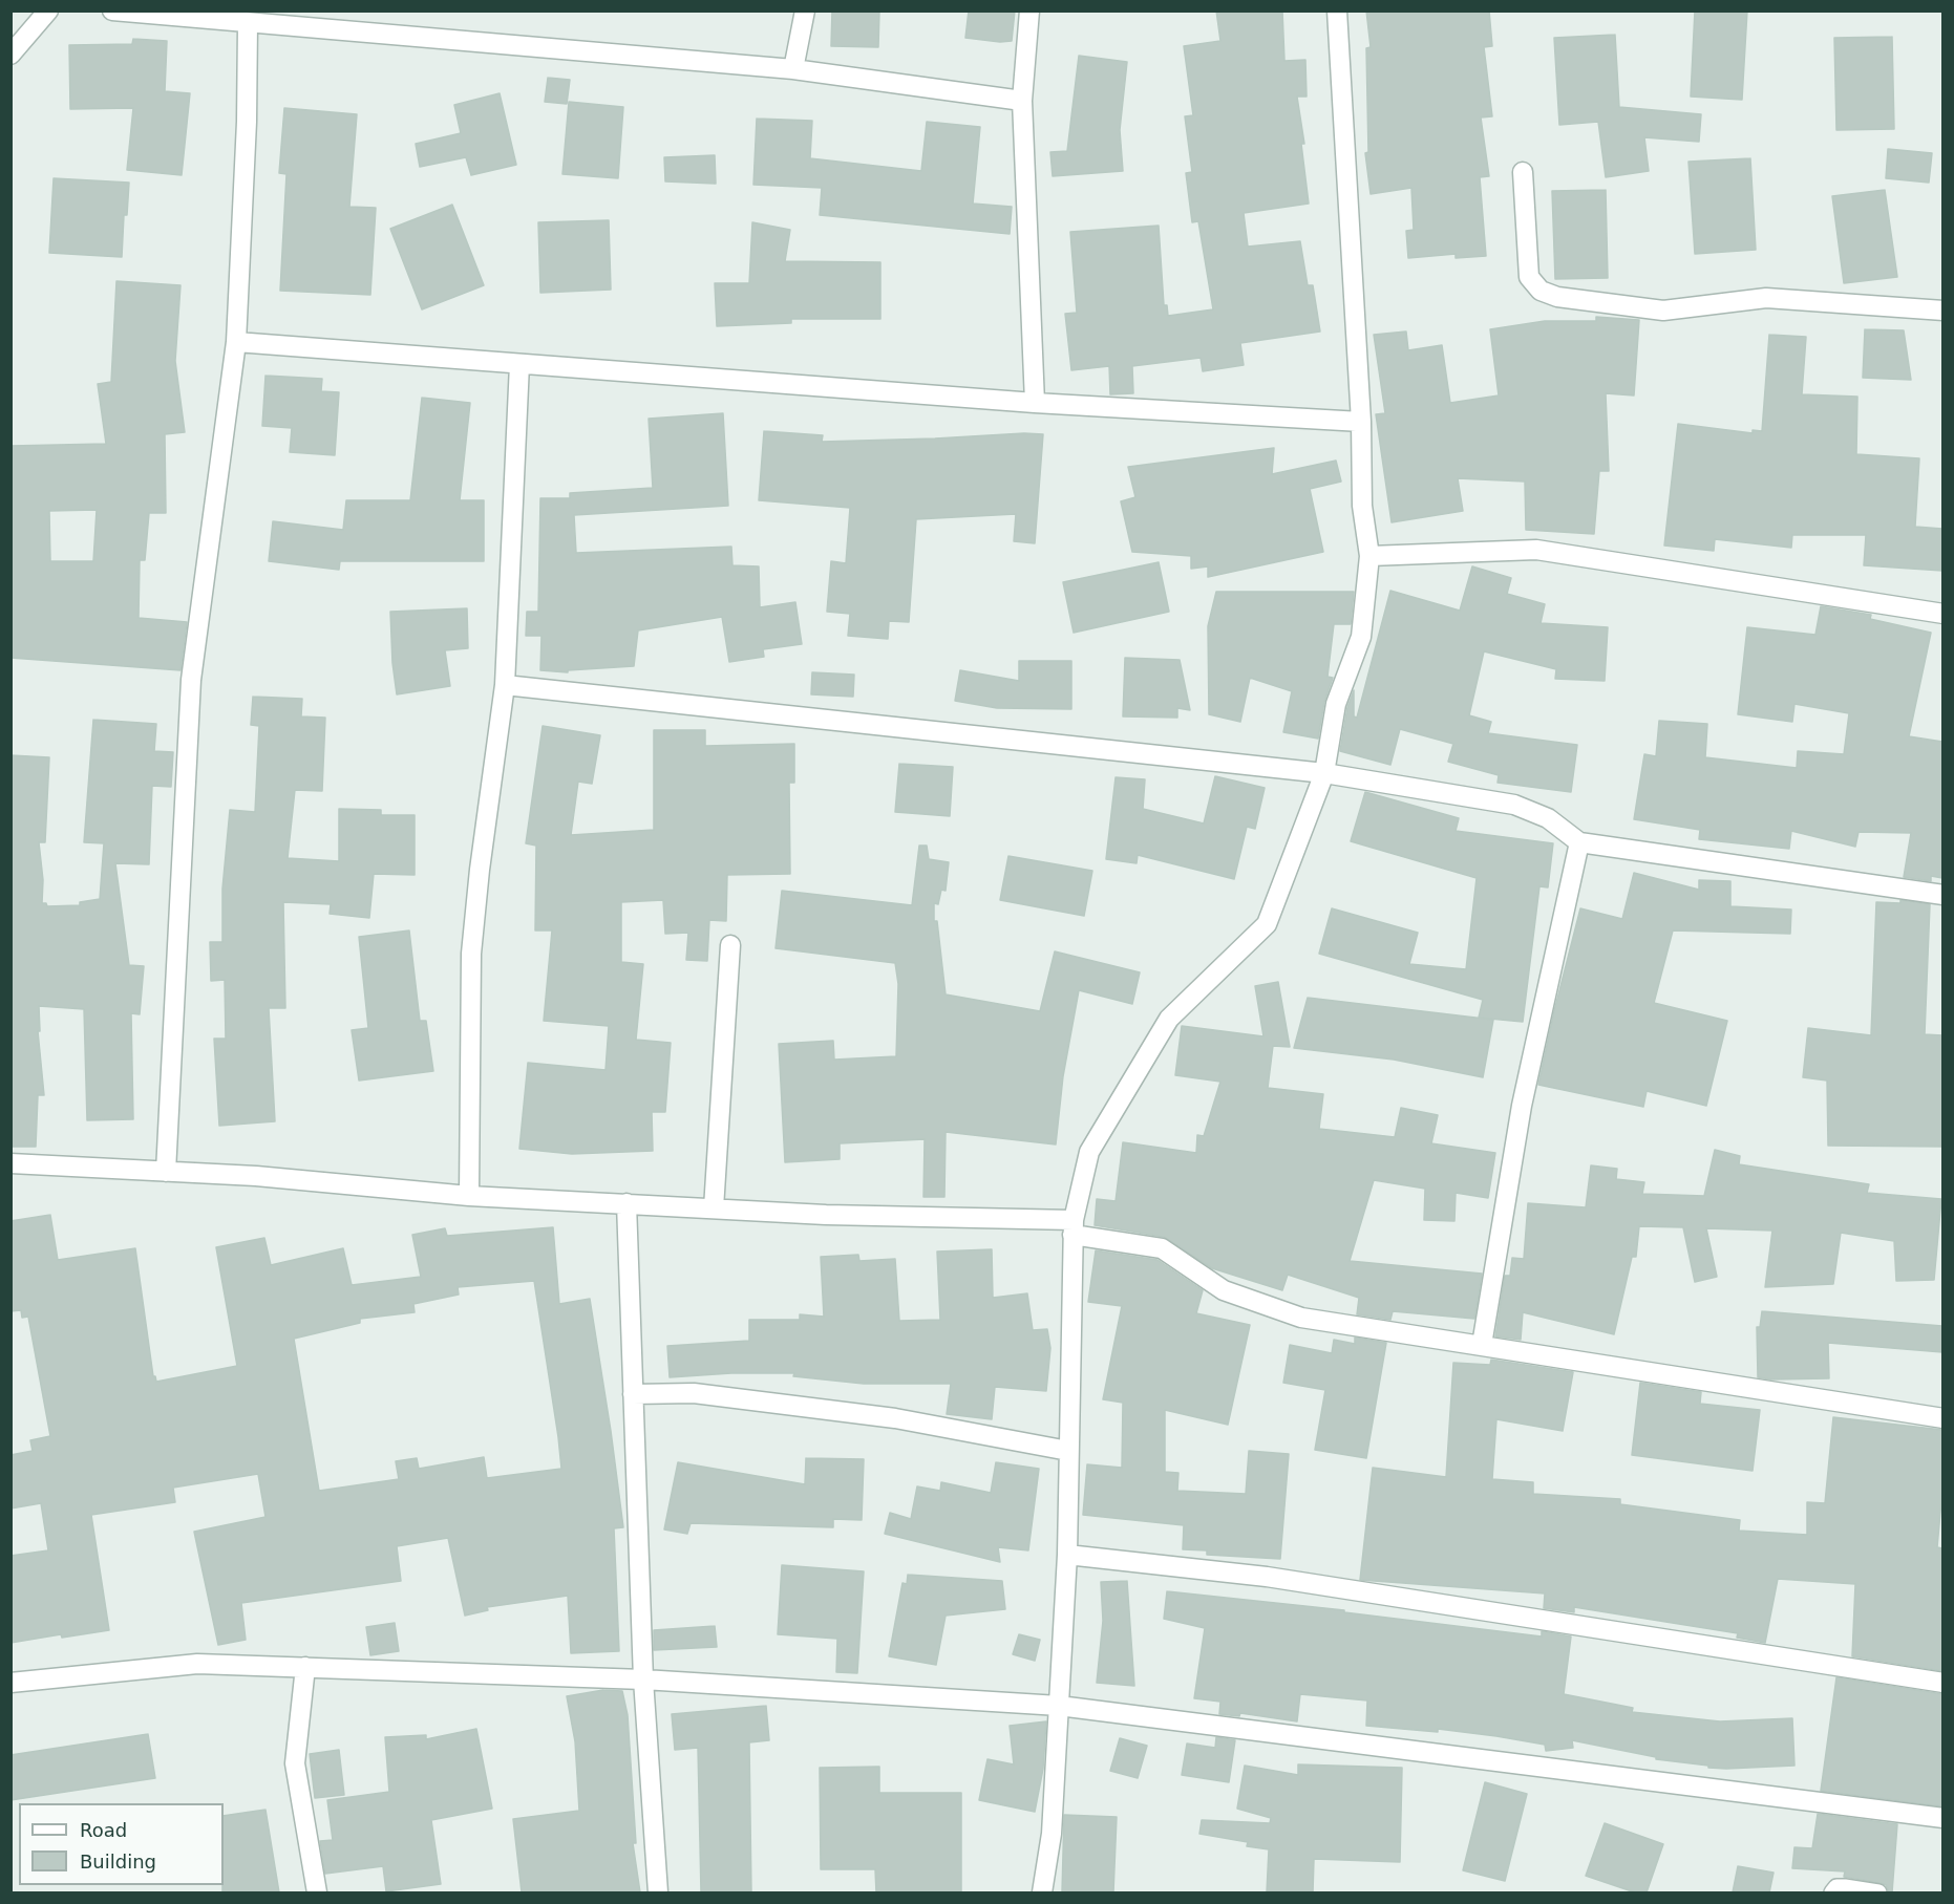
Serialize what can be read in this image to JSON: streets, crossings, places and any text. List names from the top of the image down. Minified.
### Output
{"legend":["Road","Building"]}
